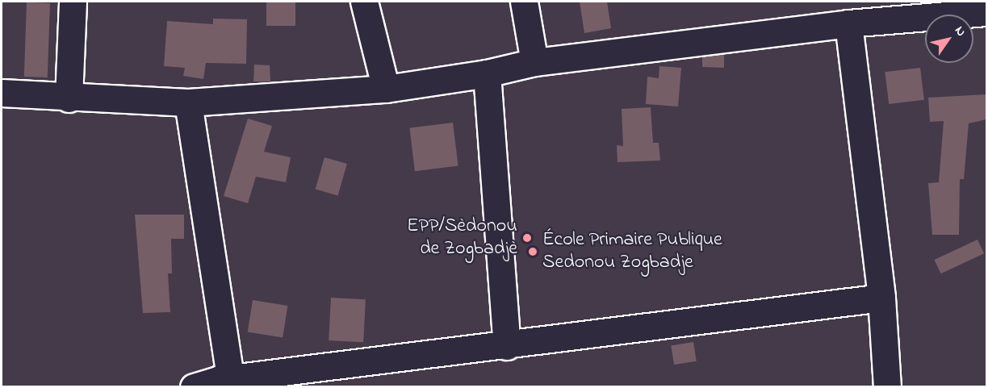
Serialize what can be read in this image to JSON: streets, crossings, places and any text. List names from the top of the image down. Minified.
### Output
{"places":["EPP/Sèdonou de Zogbadjè","École Primaire Publique Sedonou Zogbadje"],"north":"top right"}
